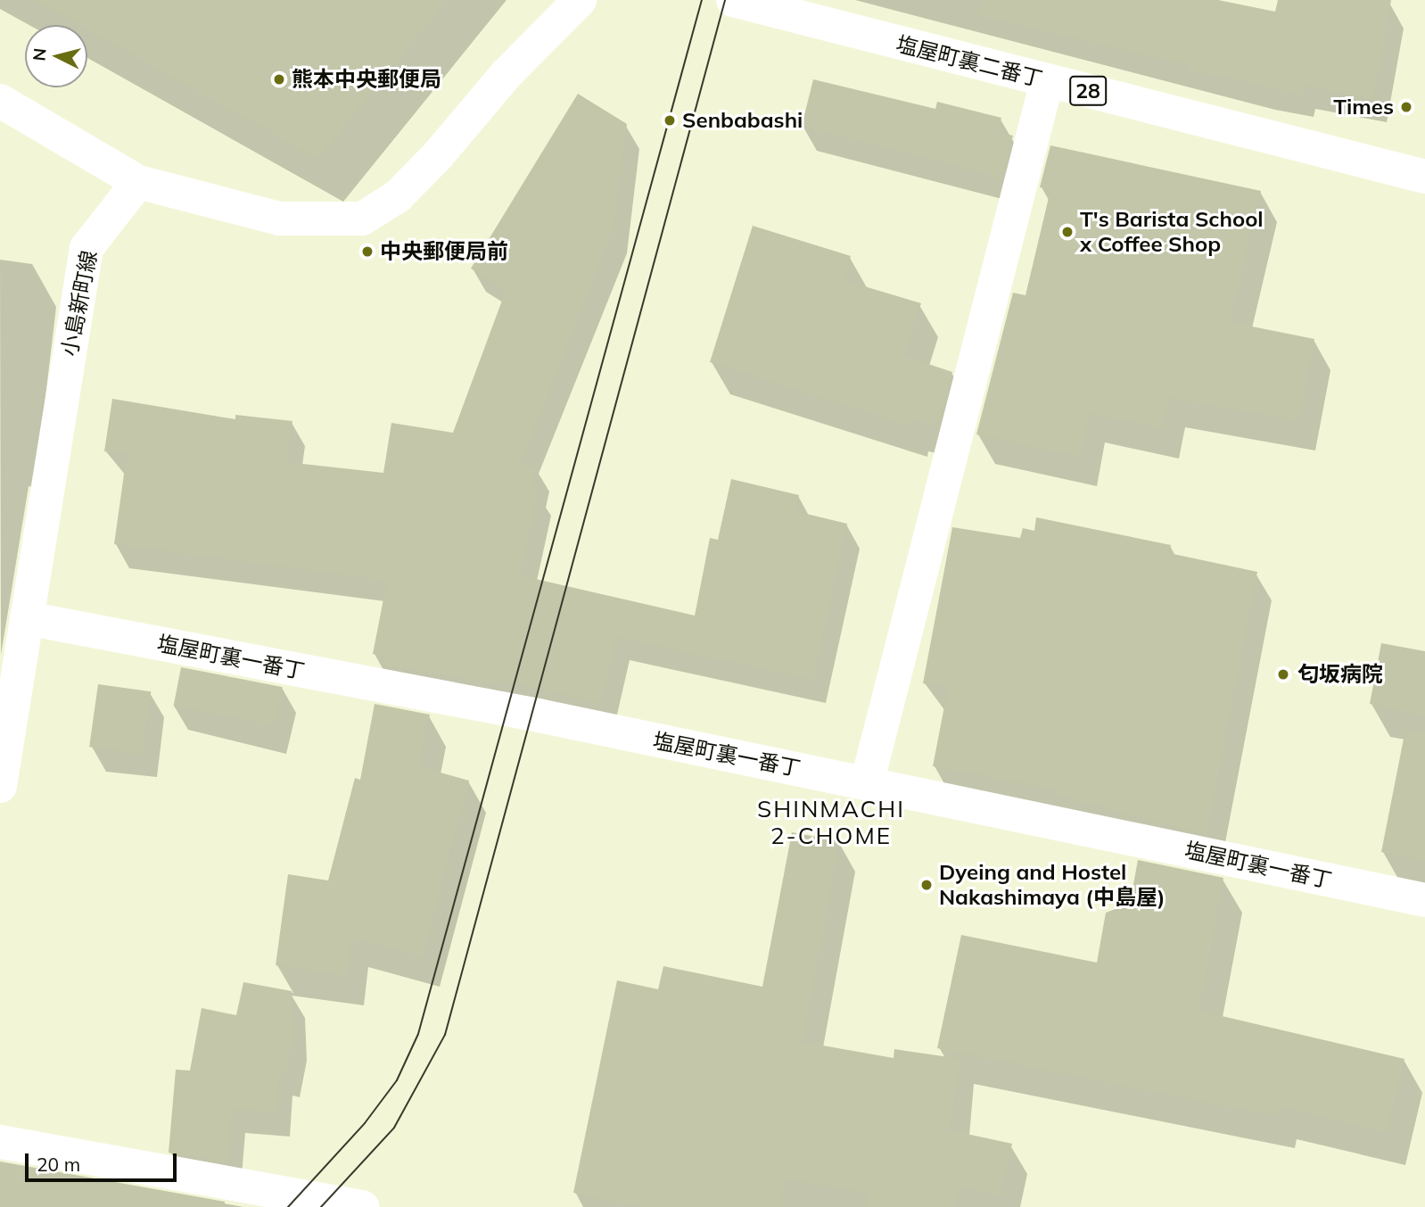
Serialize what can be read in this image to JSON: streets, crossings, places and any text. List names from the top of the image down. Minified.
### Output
{"streets":{"street":["塩屋町裏二番丁","28","小島新町線","塩屋町裏一番丁"]},"crossings":[["小島新町線","塩屋町裏一番丁"]],"districts":["SHINMACHI 2-CHOME"],"places":["熊本中央郵便局","Times","Senbabashi","T's Barista School x Coffee Shop","中央郵便局前","匂坂病院","Dyeing and Hostel Nakashimaya (中島屋)"],"scale_bar":"20 m","north":"left"}
